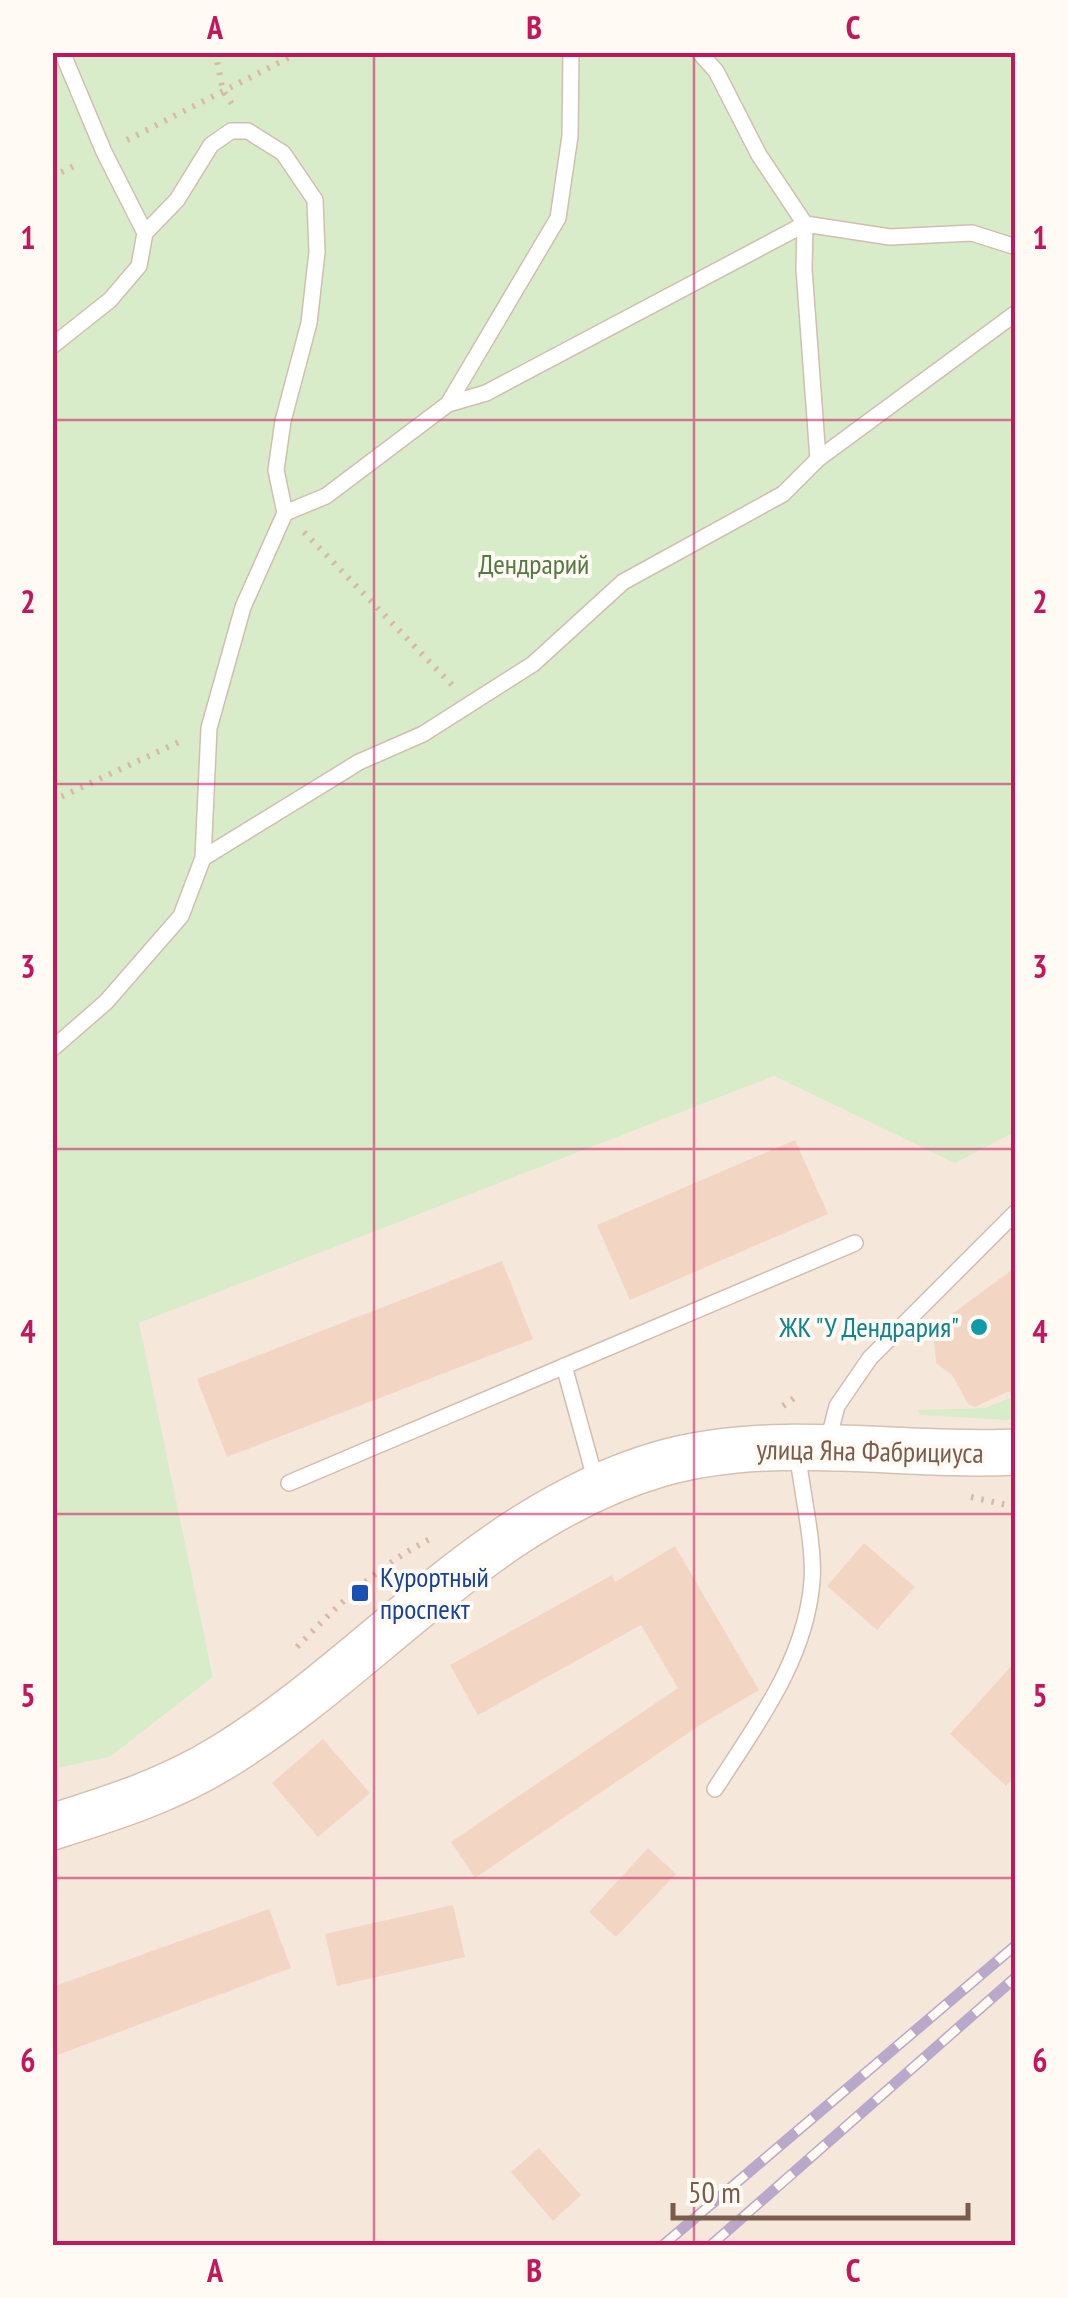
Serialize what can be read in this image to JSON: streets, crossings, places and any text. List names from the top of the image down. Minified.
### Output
{"streets":{"main road":["улица Яна Фабрициуса"]},"parks":["Дендрарий"],"places":{"other":["ЖК \"У Дендрария\""],"transit":["Курортный проспект"]},"scale_bar":"50 m","grid":{"columns":["A","B","C"],"rows":["1","2","3","4","5","6"]}}
